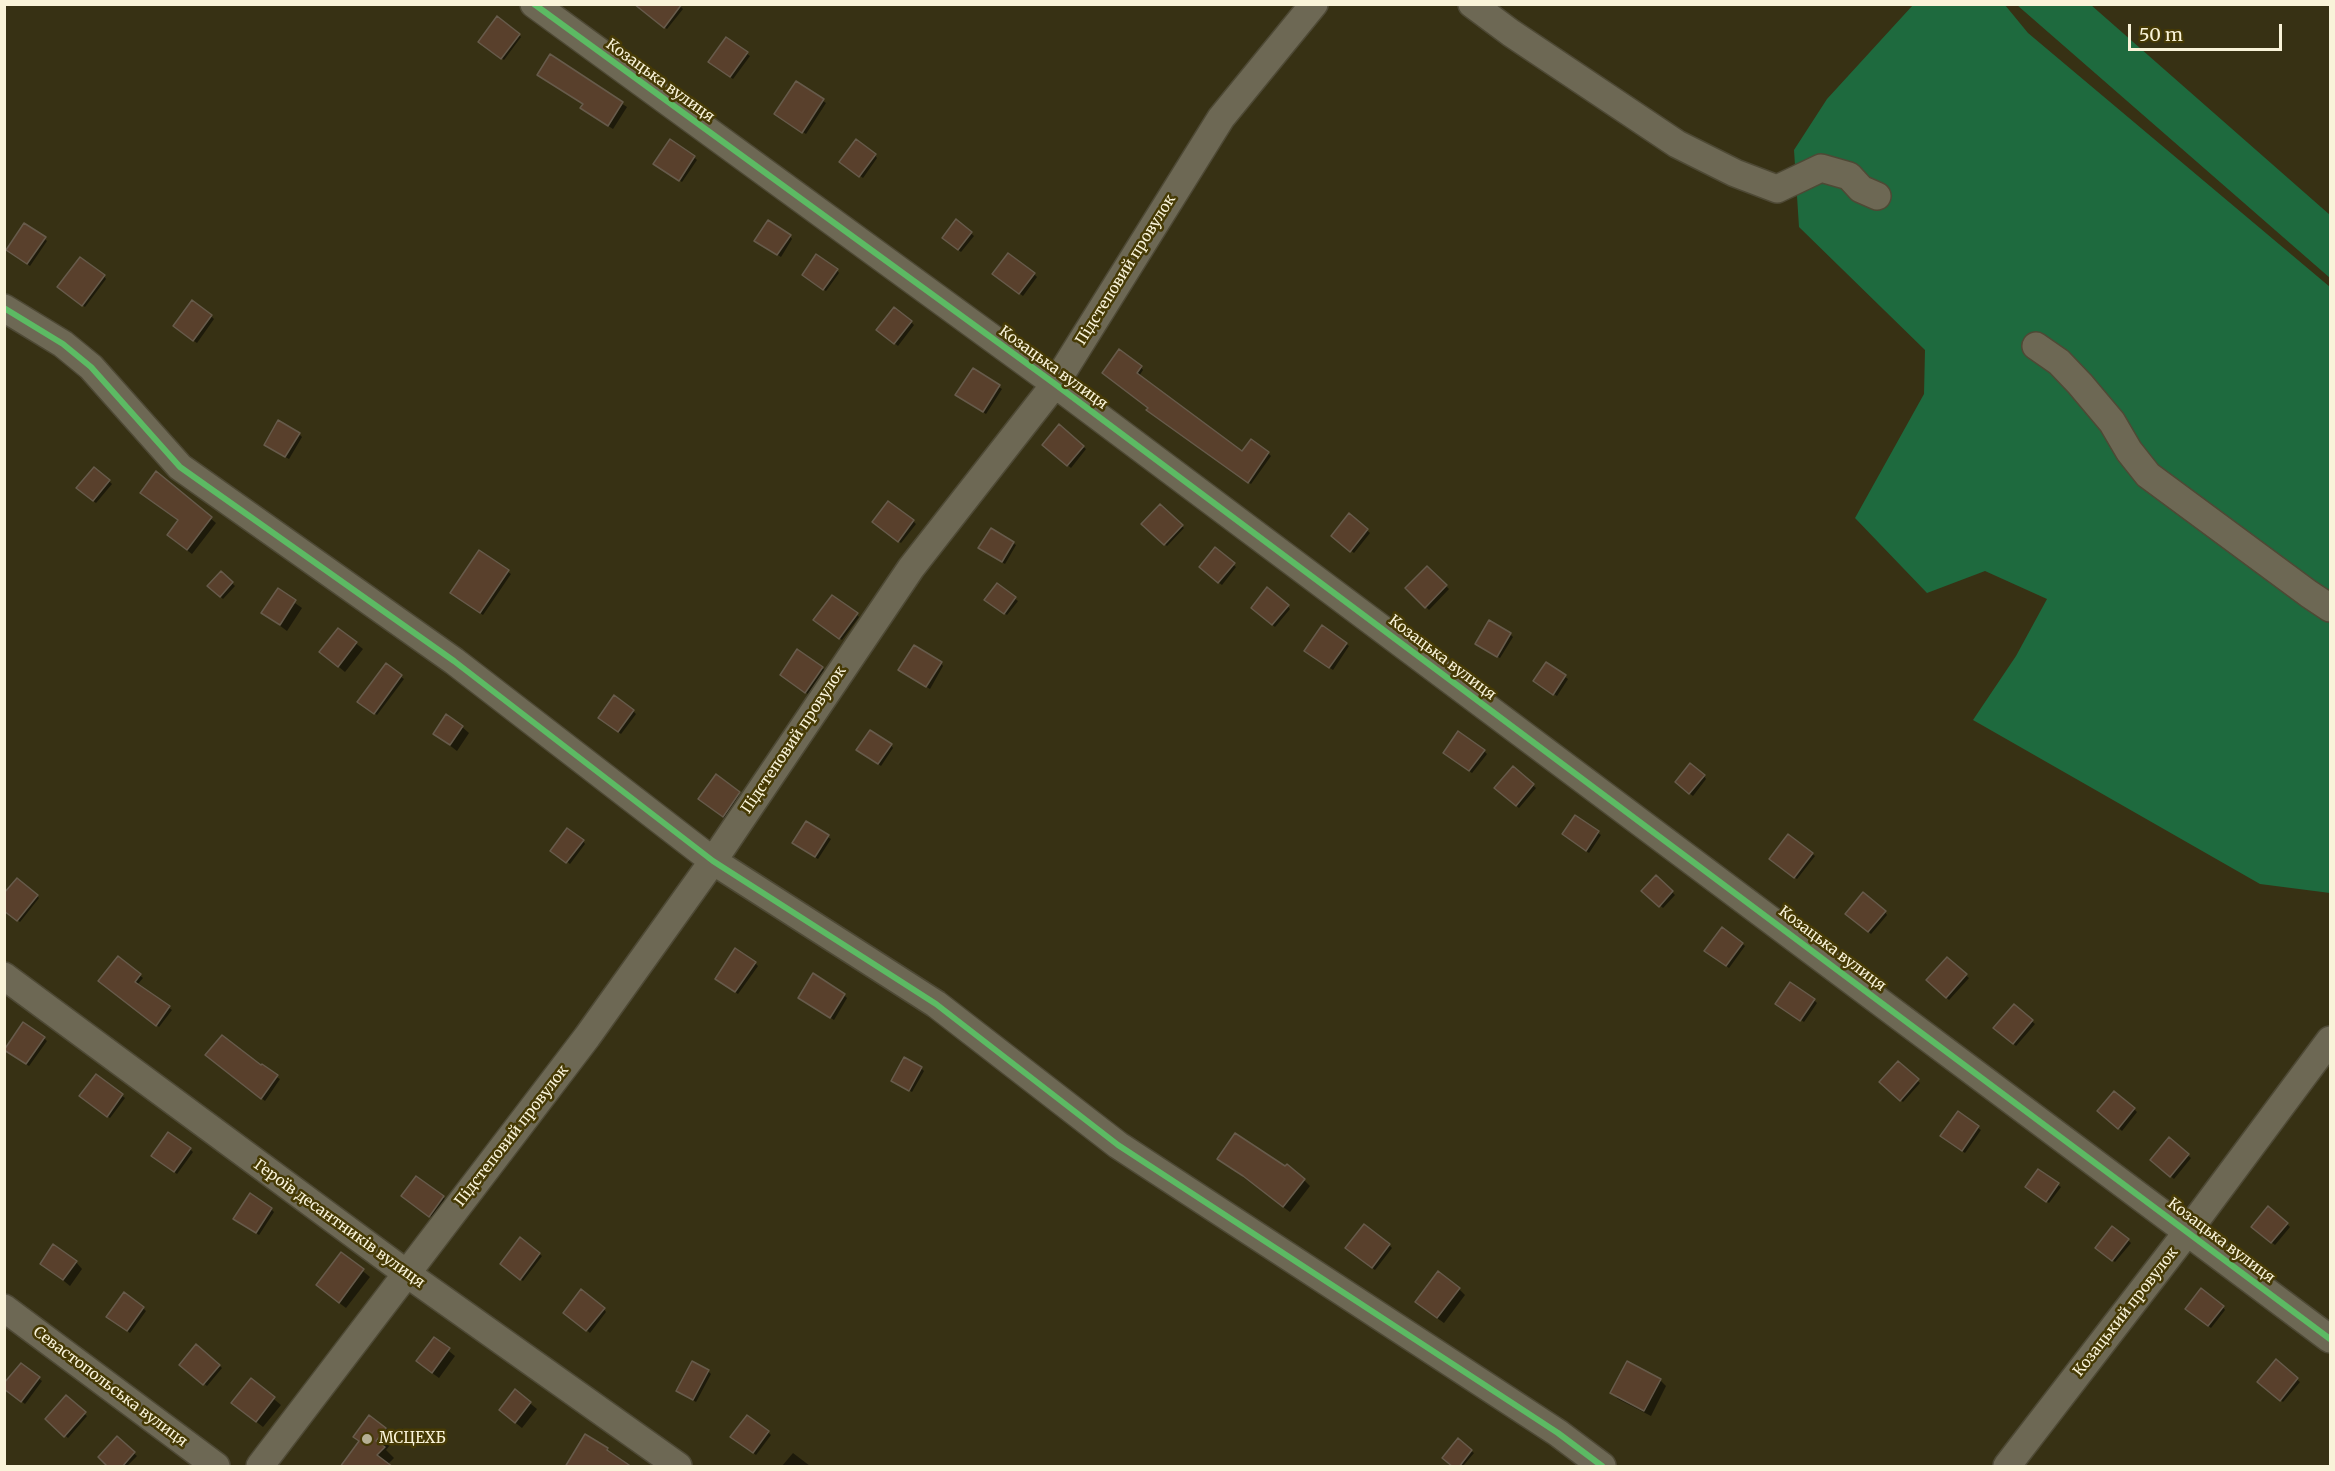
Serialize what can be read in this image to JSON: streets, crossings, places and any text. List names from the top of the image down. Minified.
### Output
{"streets":{"street":["Козацька вулиця","Підстеповий провулок","Героїв десантників вулиця","Козацький провулок","Севастопольська вулиця"]},"crossings":[["Козацька вулиця","Підстеповий провулок"],["Козацька вулиця","Козацький провулок"],["Підстеповий провулок","Героїв десантників вулиця"]],"places":["МСЦЕХБ"],"scale_bar":"50 m"}
